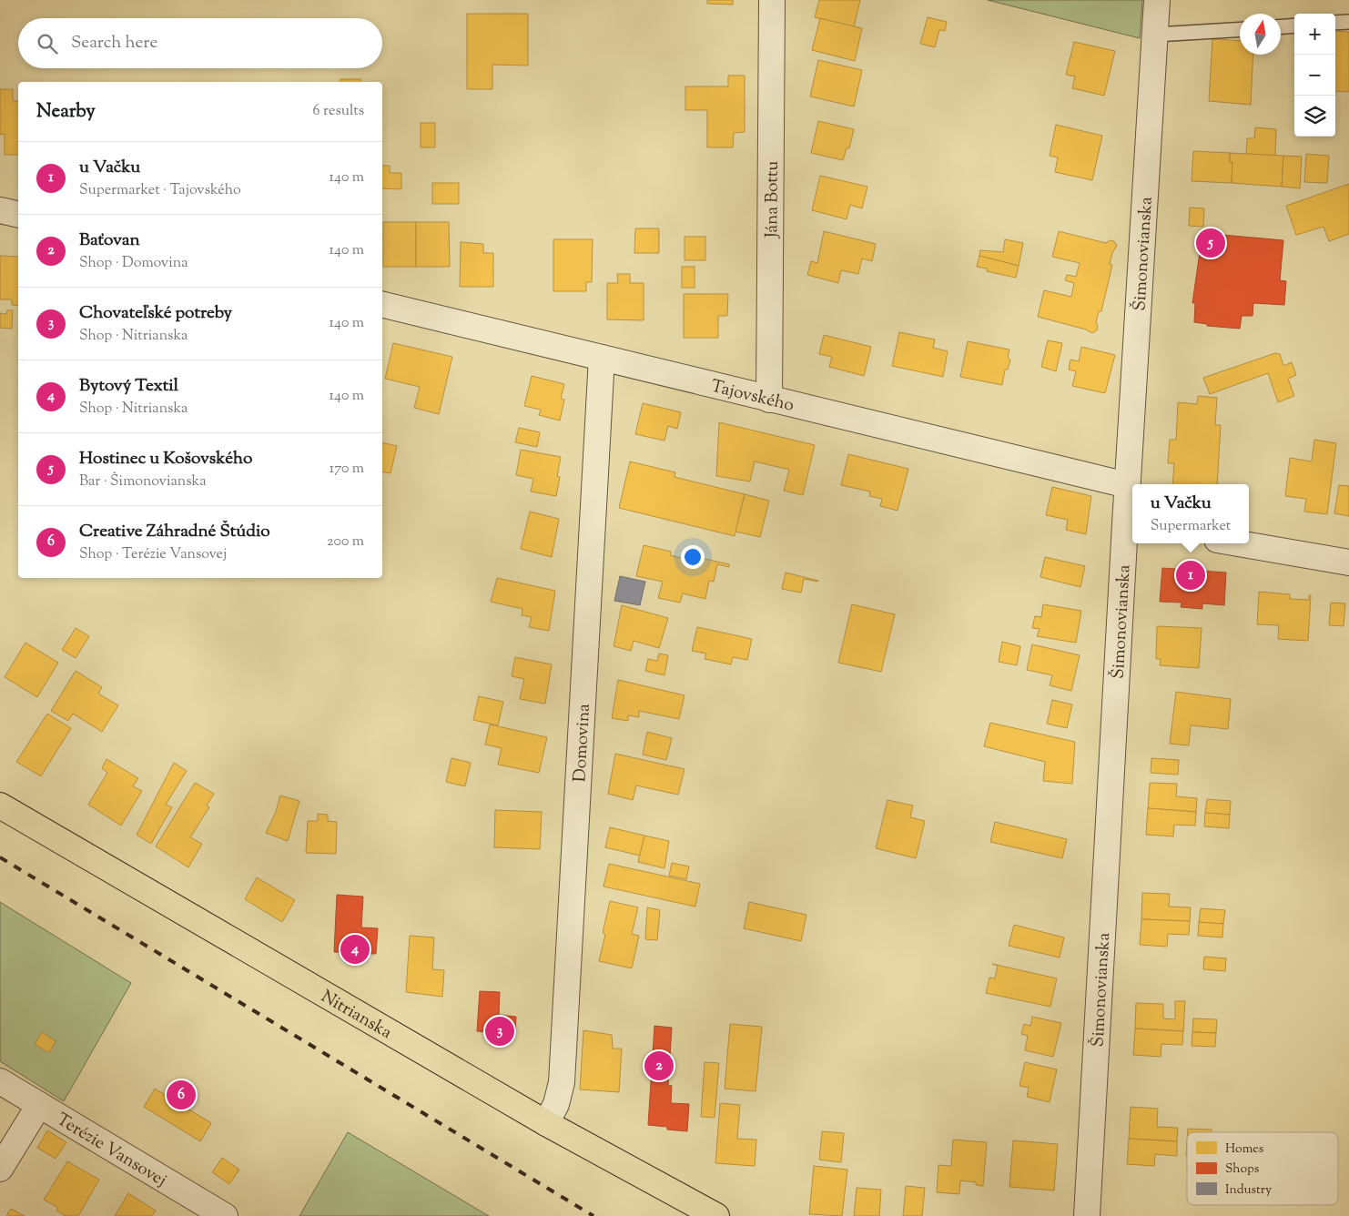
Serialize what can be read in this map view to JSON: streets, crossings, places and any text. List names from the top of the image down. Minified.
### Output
{"streets":{"main road":["Nitrianska"],"street":["Jána Bottu","Šimonovianska","Tajovského","Domovina","Terézie Vansovej"]},"crossings":[["Jána Bottu","Tajovského"],["Šimonovianska","Tajovského"],["Tajovského","Domovina"],["Domovina","Nitrianska"]],"legend":["Homes","Shops","Industry"],"north":"top","page":{"map_buttons":["+","−"],"search":"Search here","heading":["Nearby","6 results"],"list":[{"mark":"1","name":"u Vačku","note":"Supermarket · Tajovského","value":"140 m"},{"mark":"2","name":"Baťovan","note":"Shop · Domovina","value":"140 m"},{"mark":"3","name":"Chovateľské potreby","note":"Shop · Nitrianska","value":"140 m"},{"mark":"4","name":"Bytový Textil","note":"Shop · Nitrianska","value":"140 m"},{"mark":"5","name":"Hostinec u Košovského","note":"Bar · Šimonovianska","value":"170 m"},{"mark":"6","name":"Creative Záhradné Štúdio","note":"Shop · Terézie Vansovej","value":"200 m"}],"pins":["5","1","4","3","2","6"],"popup":["u Vačku","Supermarket"]}}
